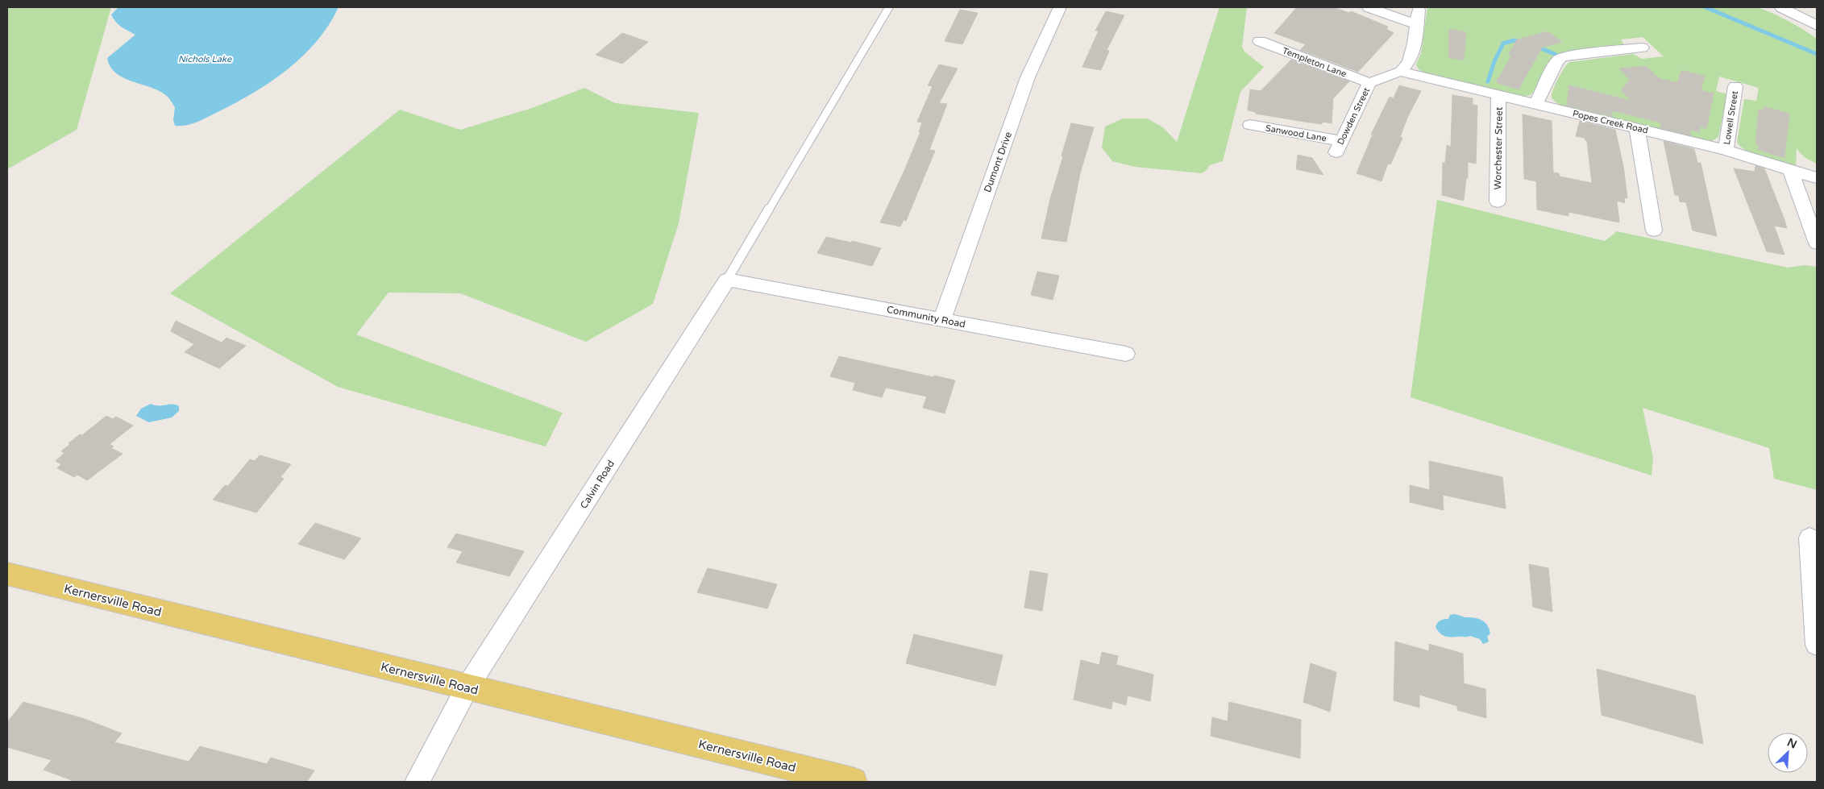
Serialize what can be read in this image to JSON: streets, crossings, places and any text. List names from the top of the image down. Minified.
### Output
{"streets":{"main road":["Kernersville Road"],"street":["Templeton Lane","Dowden Street","Lowell Street","Popes Creek Road","Sanwood Lane","Worchester Street","Dumont Drive","Community Road","Calvin Road"]},"crossings":[["Templeton Lane","Dowden Street"],["Dowden Street","Popes Creek Road"],["Dowden Street","Sanwood Lane"],["Lowell Street","Popes Creek Road"],["Popes Creek Road","Worchester Street"],["Dumont Drive","Community Road"],["Community Road","Calvin Road"],["Calvin Road","Kernersville Road"]],"water":["Nichols Lake"],"north":"top right"}
